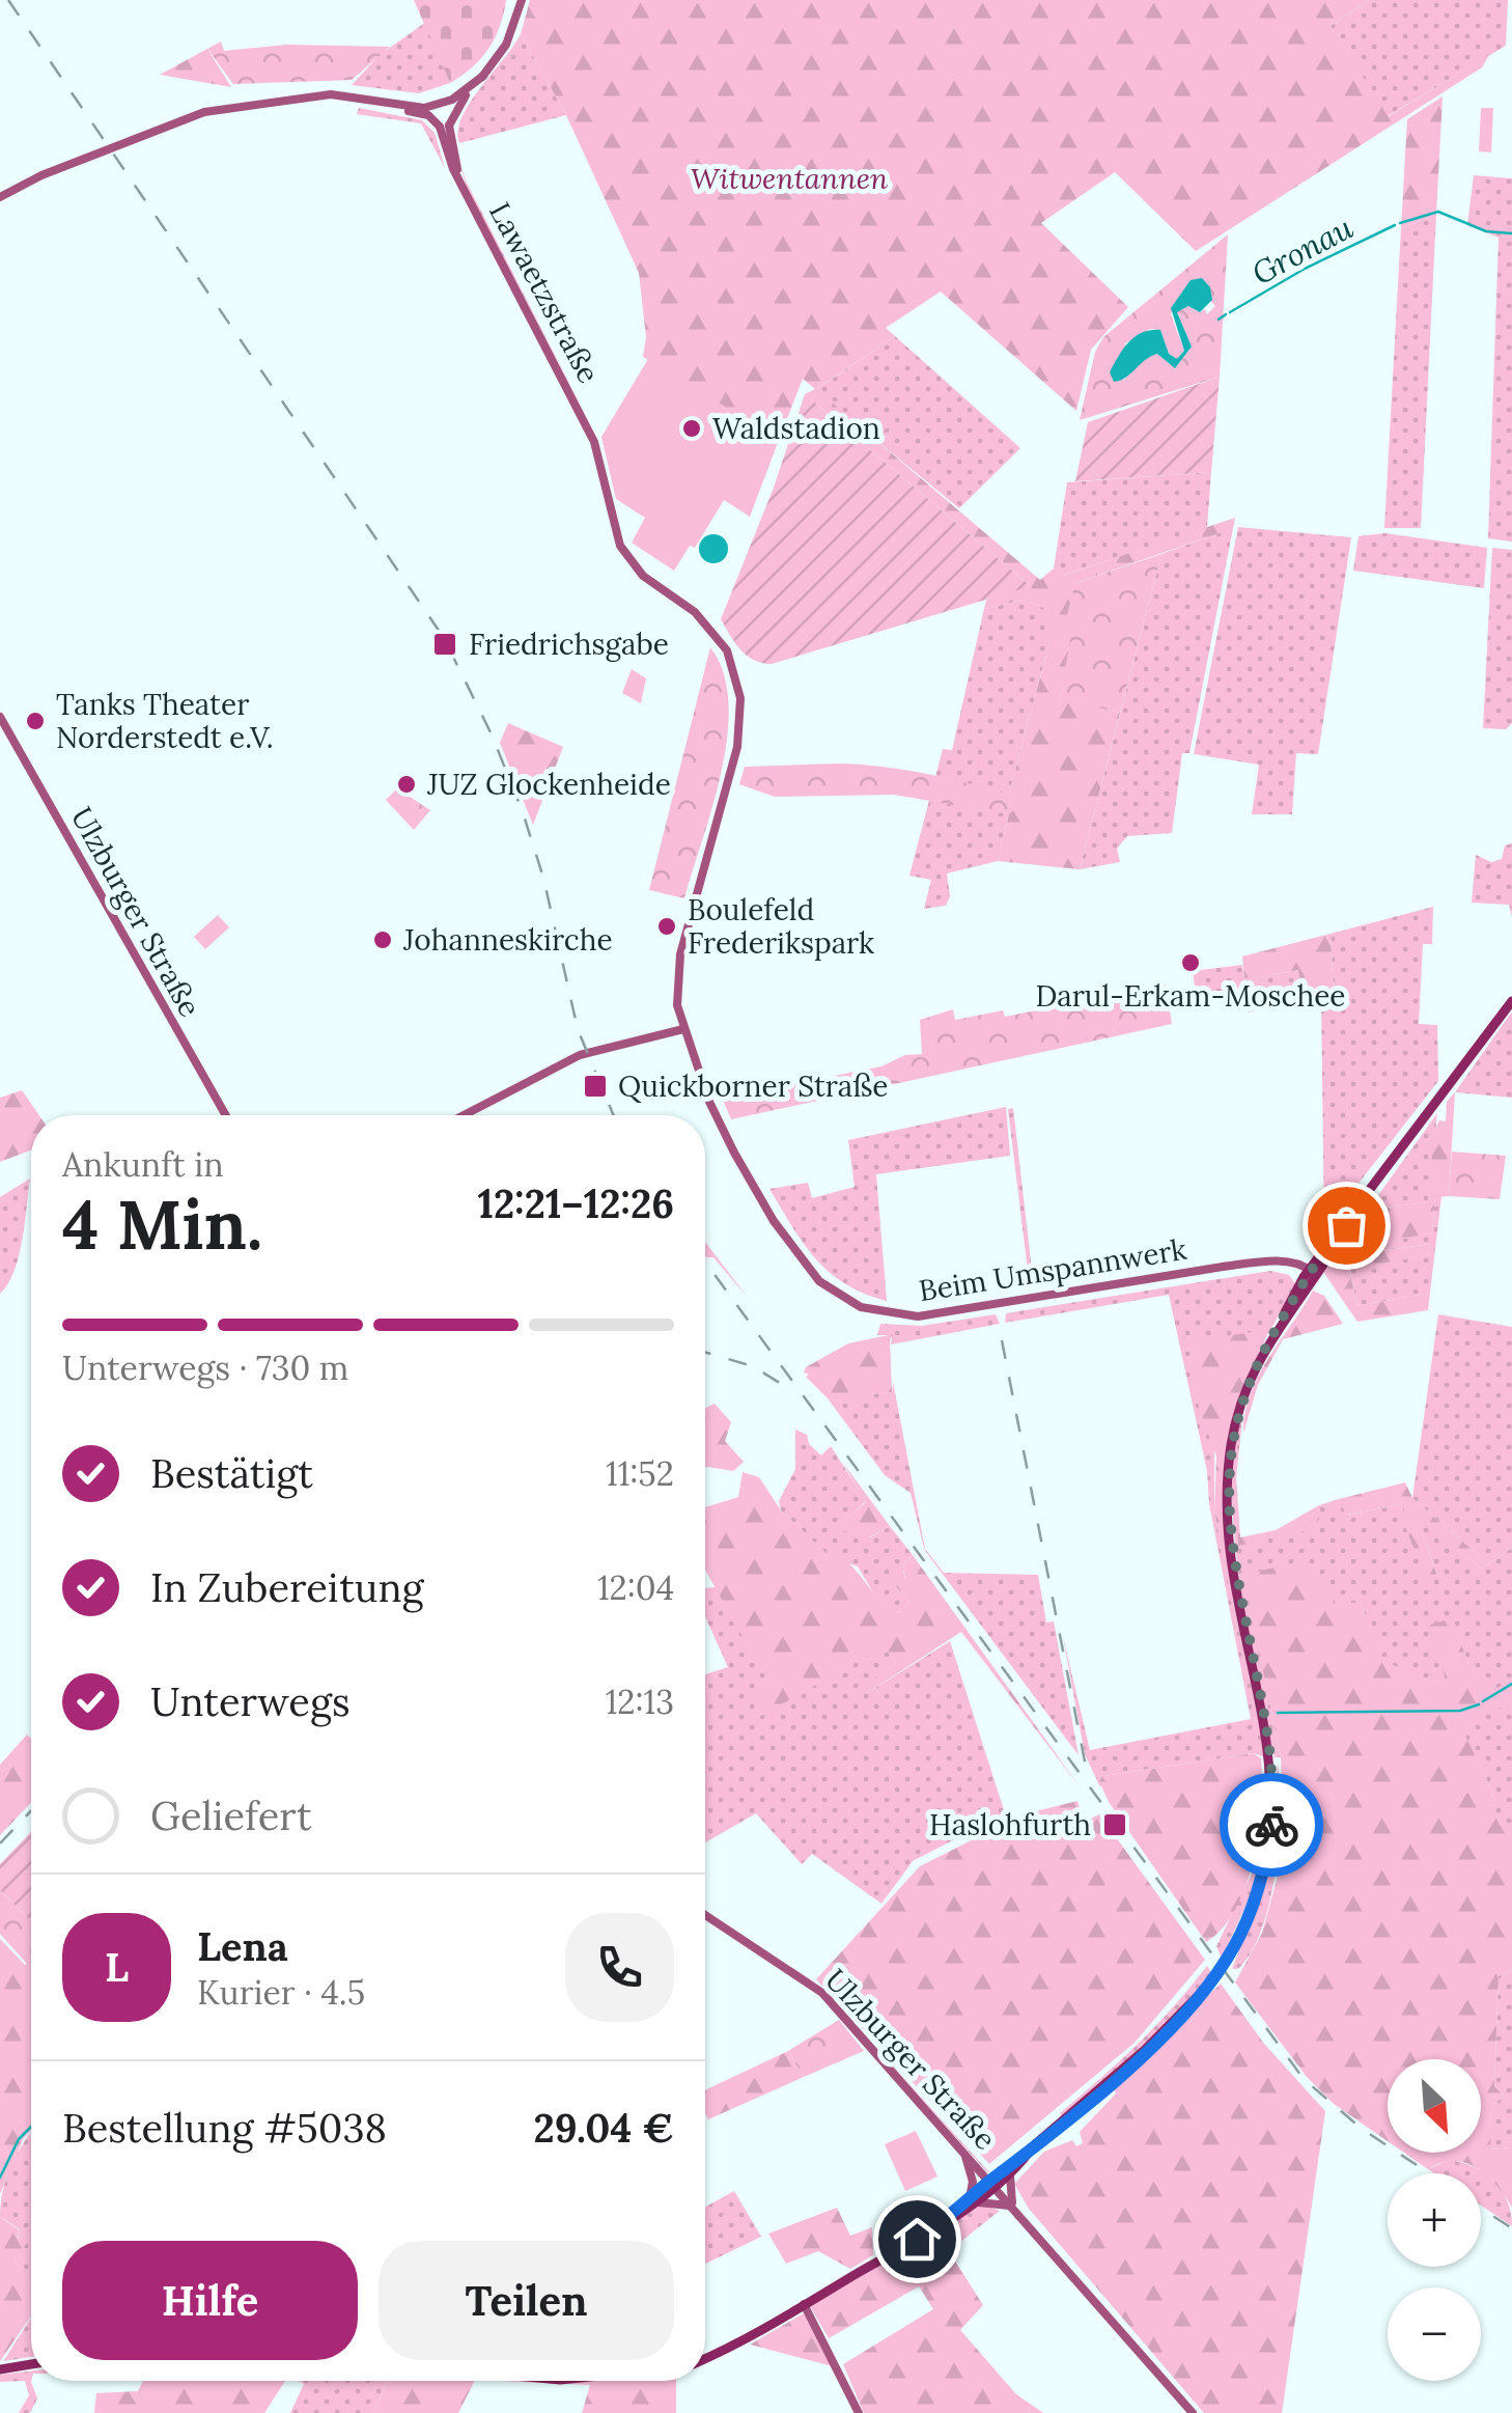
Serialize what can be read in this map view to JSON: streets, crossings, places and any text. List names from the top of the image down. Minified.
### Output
{"streets":{"street":["Lawaetzstraße","Ulzburger Straße","Beim Umspannwerk"]},"crossings":[["Lawaetzstraße","Beim Umspannwerk"]],"water":["Gronau"],"parks":["Witwentannen"],"places":{"other":["Waldstadion","Tanks Theater Norderstedt e.V.","JUZ Glockenheide","Boulefeld Frederikspark","Johanneskirche","Darul-Erkam-Moschee"],"transit":["Friedrichsgabe","Quickborner Straße","Haslohfurth"]},"north":"bottom right","page":{"heading":["4 Min.","Ankunft in","12:21–12:26"],"panel":["Lena","Kurier · 4.5","Bestellung #5038","29.04 €"],"bar":"Unterwegs · 730 m","list":[["Bestätigt","11:52"],["In Zubereitung","12:04"],["Unterwegs","12:13"],"Geliefert"],"round":"L","map_buttons":["+","−"],"buttons":["Hilfe","Teilen"]}}
